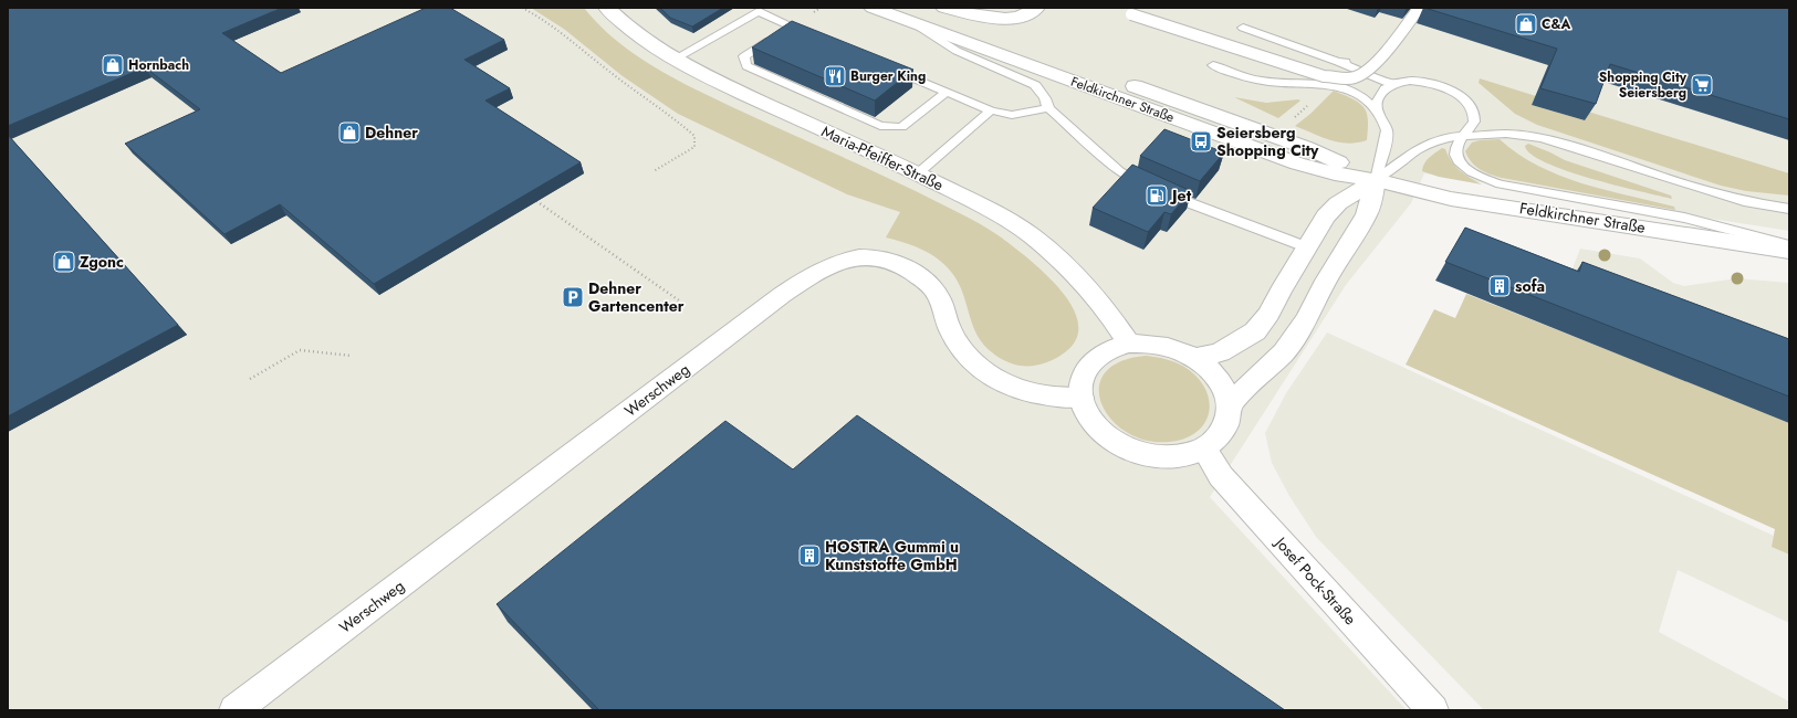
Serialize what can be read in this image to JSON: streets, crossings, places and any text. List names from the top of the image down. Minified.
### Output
{"streets":{"main road":["Feldkirchner Straße","Maria-Pfeiffer-Straße","Werschweg","Josef Pock-Straße"]},"crossings":[["Maria-Pfeiffer-Straße","Werschweg"],["Maria-Pfeiffer-Straße","Josef Pock-Straße"],["Werschweg","Josef Pock-Straße"]],"places":{"shop":["C&A","Hornbach","Dehner","Zgonc"],"restaurant":["Burger King"],"supermarket":["Shopping City Seiersberg"],"bus stop":["Seiersberg Shopping City"],"fuel station":["Jet"],"building":["sofa","HOSTRA Gummi u Kunststoffe GmbH"],"parking":["Dehner Gartencenter"]}}
